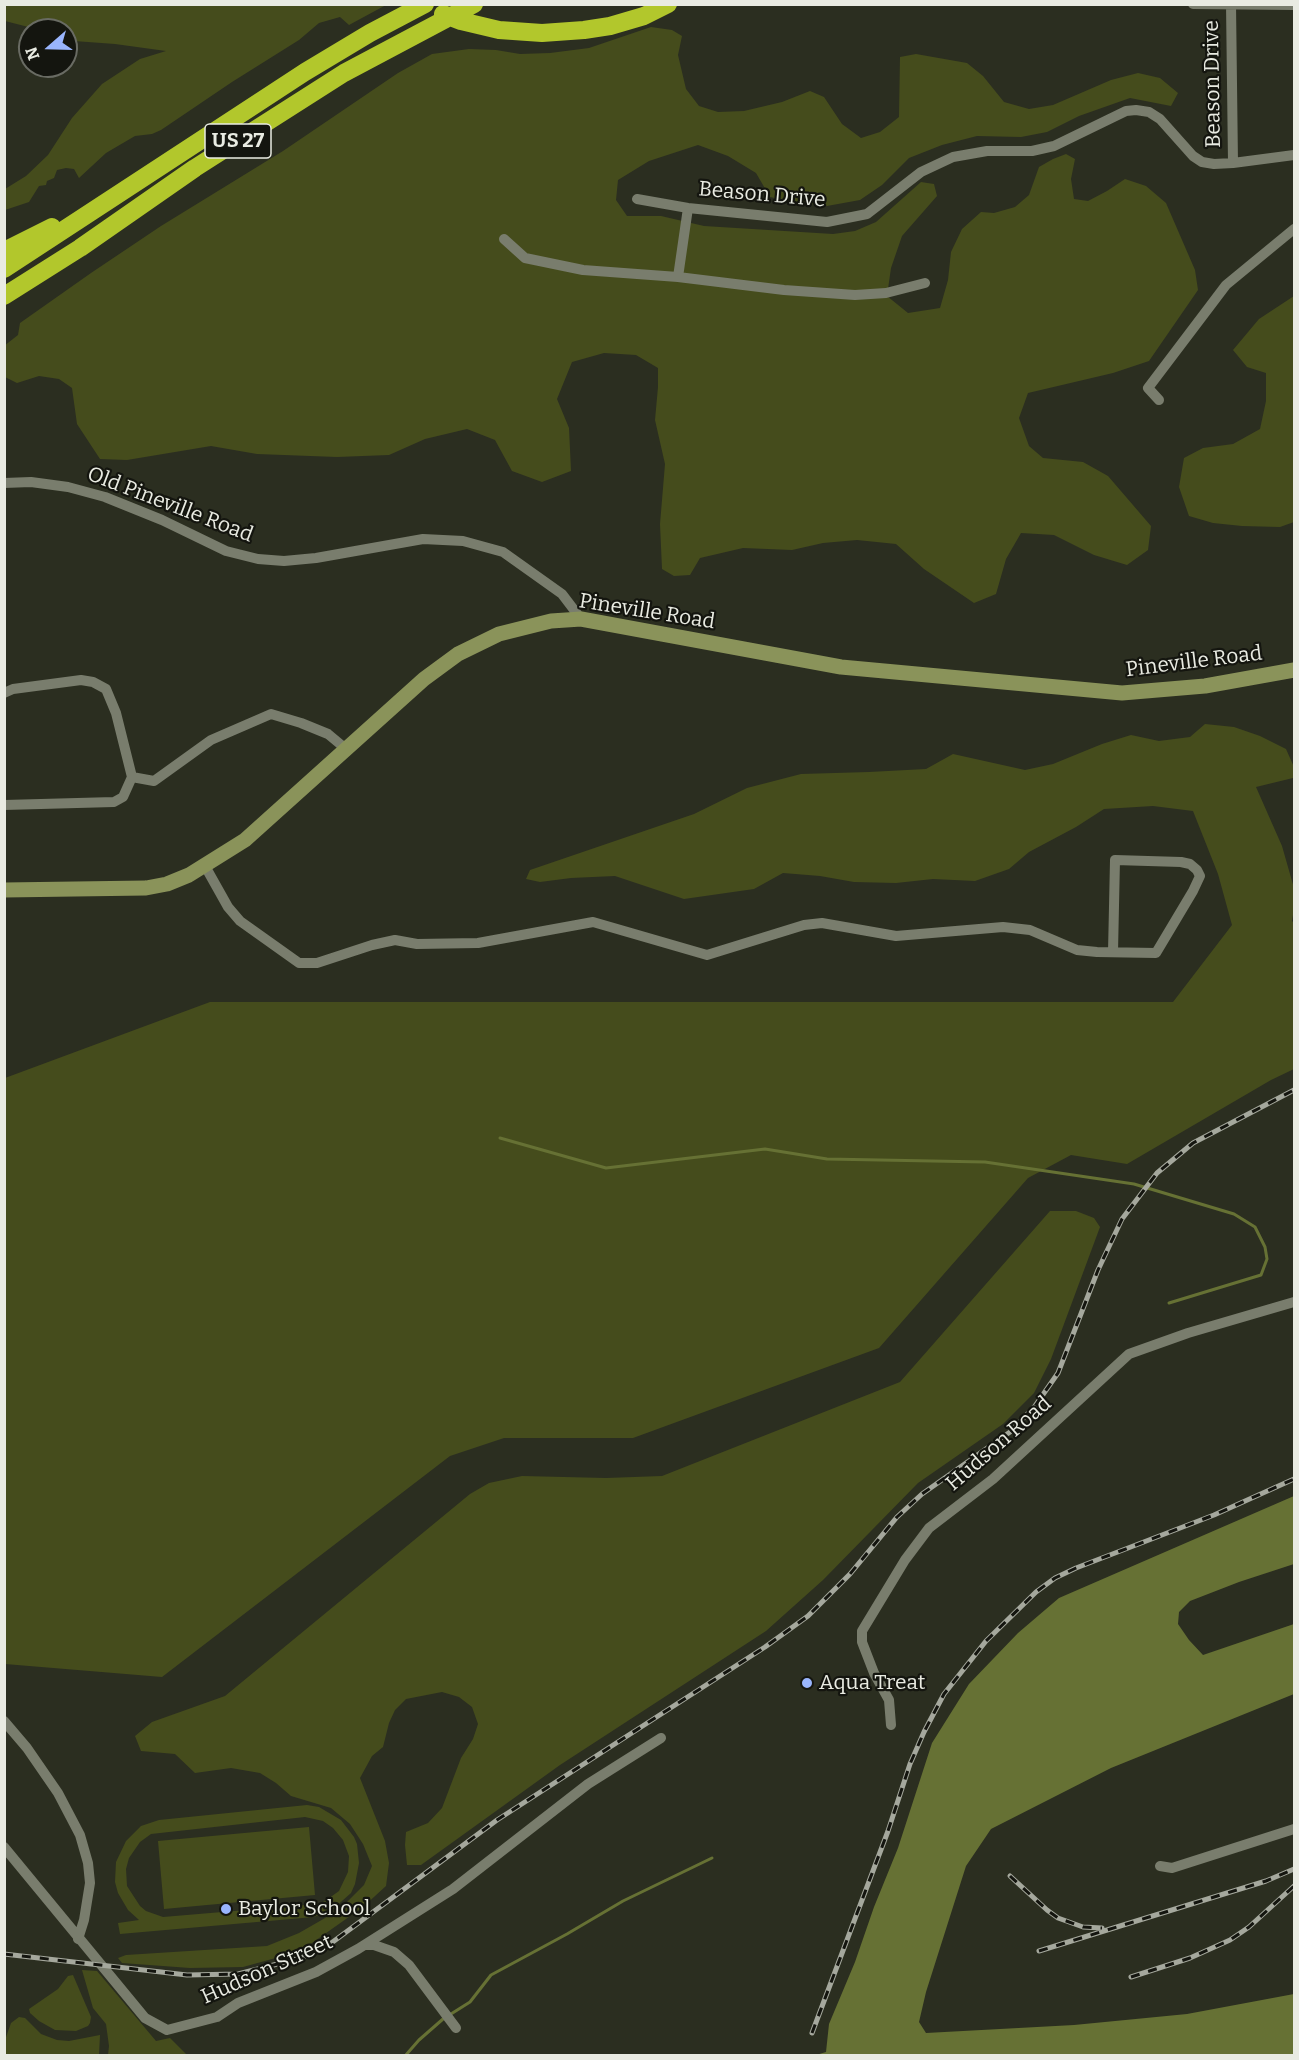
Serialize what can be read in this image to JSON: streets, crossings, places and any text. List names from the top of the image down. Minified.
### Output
{"streets":{"highway":["US 27"],"main road":["Pineville Road"],"street":["Beason Drive","Old Pineville Road","Hudson Road","Hudson Street"]},"crossings":[["Old Pineville Road","Pineville Road"]],"places":["Aqua Treat","Baylor School"],"north":"left"}
